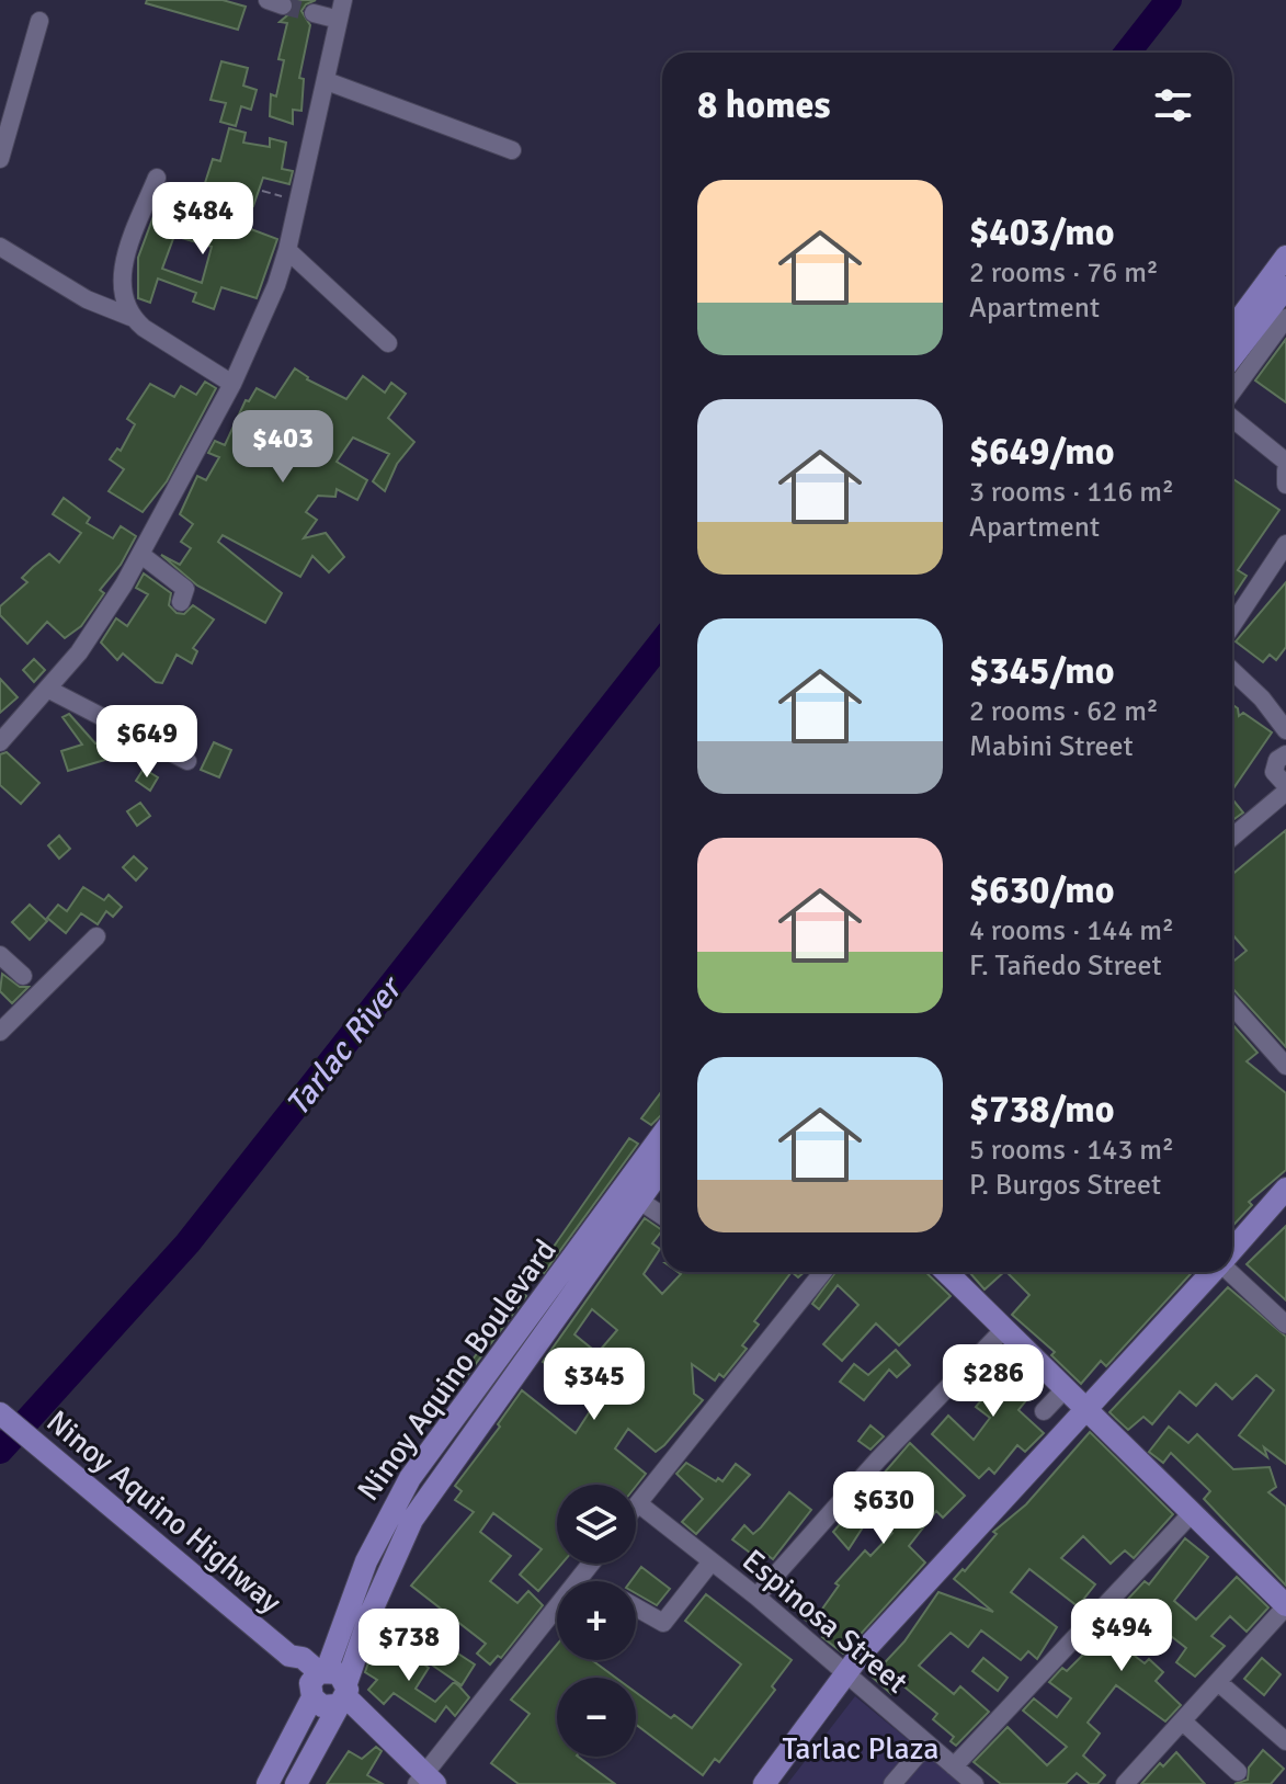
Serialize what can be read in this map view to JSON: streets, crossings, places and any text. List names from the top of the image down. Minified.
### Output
{"streets":{"main road":["Ninoy Aquino Boulevard","Ninoy Aquino Highway"],"street":["Espinosa Street"]},"crossings":[["Ninoy Aquino Boulevard","Ninoy Aquino Highway"]],"water":["Tarlac River"],"parks":["Tarlac Plaza"],"page":{"heading":"8 homes","list":[{"name":"$403/mo","note":"2 rooms · 76 m² · Apartment"},{"name":"$649/mo","note":"3 rooms · 116 m² · Apartment"},{"name":"$345/mo","note":"2 rooms · 62 m² · Mabini Street"},{"name":"$630/mo","note":"4 rooms · 144 m² · F. Tañedo Street"},{"name":"$738/mo","note":"5 rooms · 143 m² · P. Burgos Street"}],"price":["$484","$403","$649","$286","$345","$630","$494","$738"],"map_buttons":["+","−"]}}
